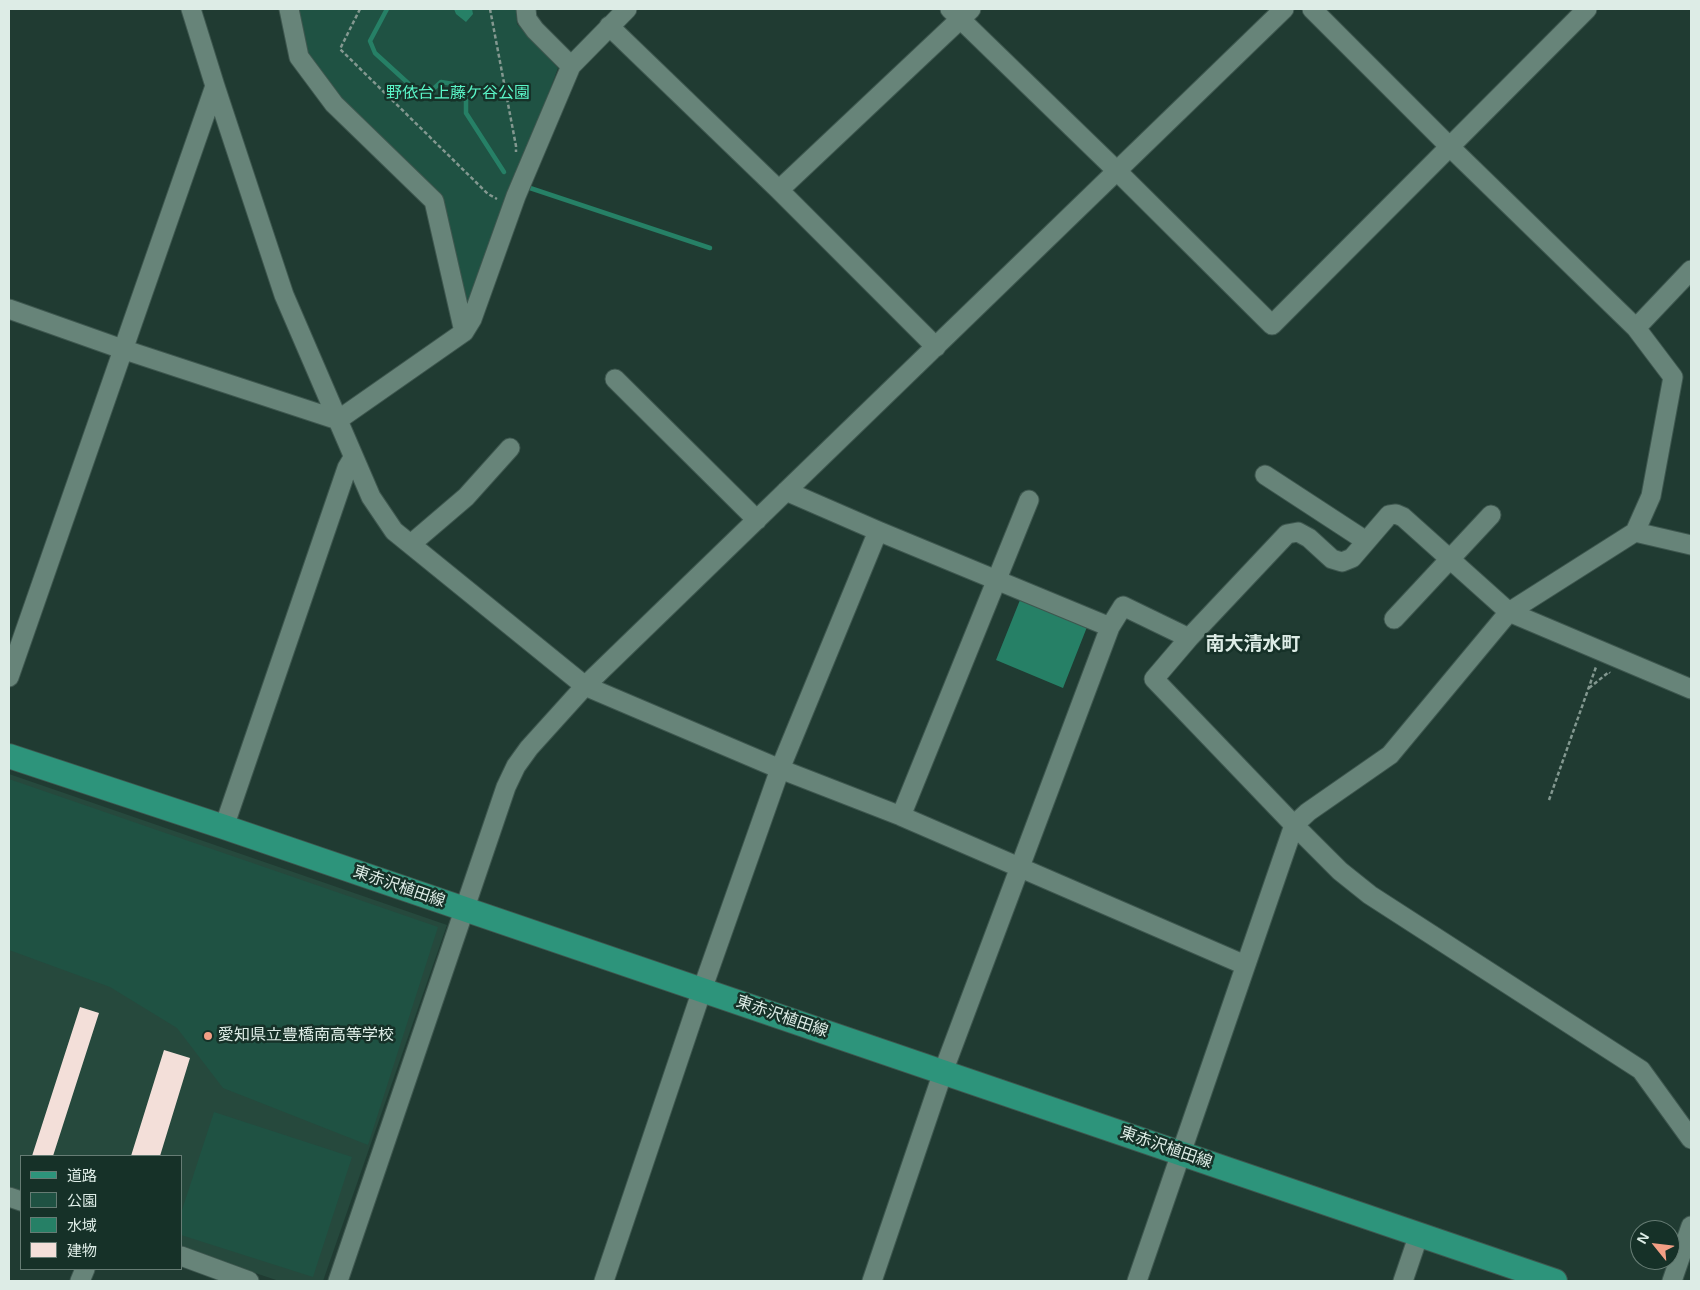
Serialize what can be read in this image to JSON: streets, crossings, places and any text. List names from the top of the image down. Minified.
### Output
{"streets":{"main road":["東赤沢植田線"]},"districts":["南大清水町"],"parks":["野依台上藤ケ谷公園"],"places":["愛知県立豊橋南高等学校"],"legend":["道路","公園","水域","建物"],"north":"top left"}
